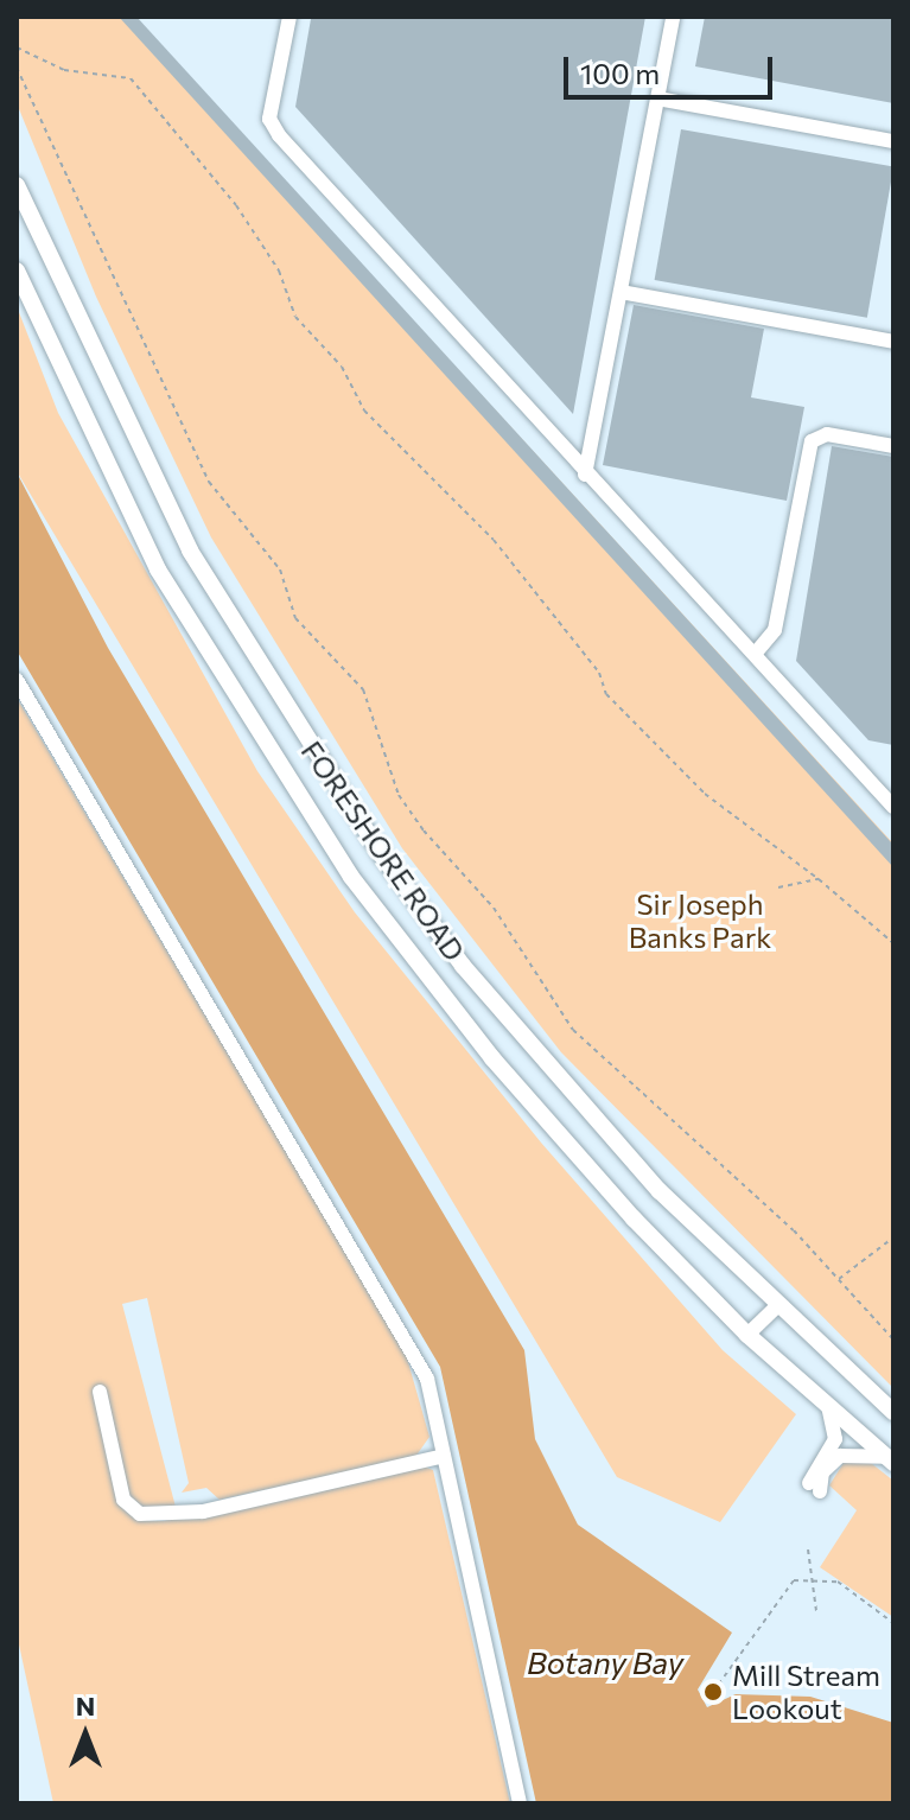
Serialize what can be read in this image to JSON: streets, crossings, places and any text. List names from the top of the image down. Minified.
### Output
{"streets":{"main road":["FORESHORE ROAD"]},"water":["Botany Bay"],"parks":["Sir Joseph Banks Park"],"places":["Mill Stream Lookout"],"scale_bar":"100 m","north":"top"}
